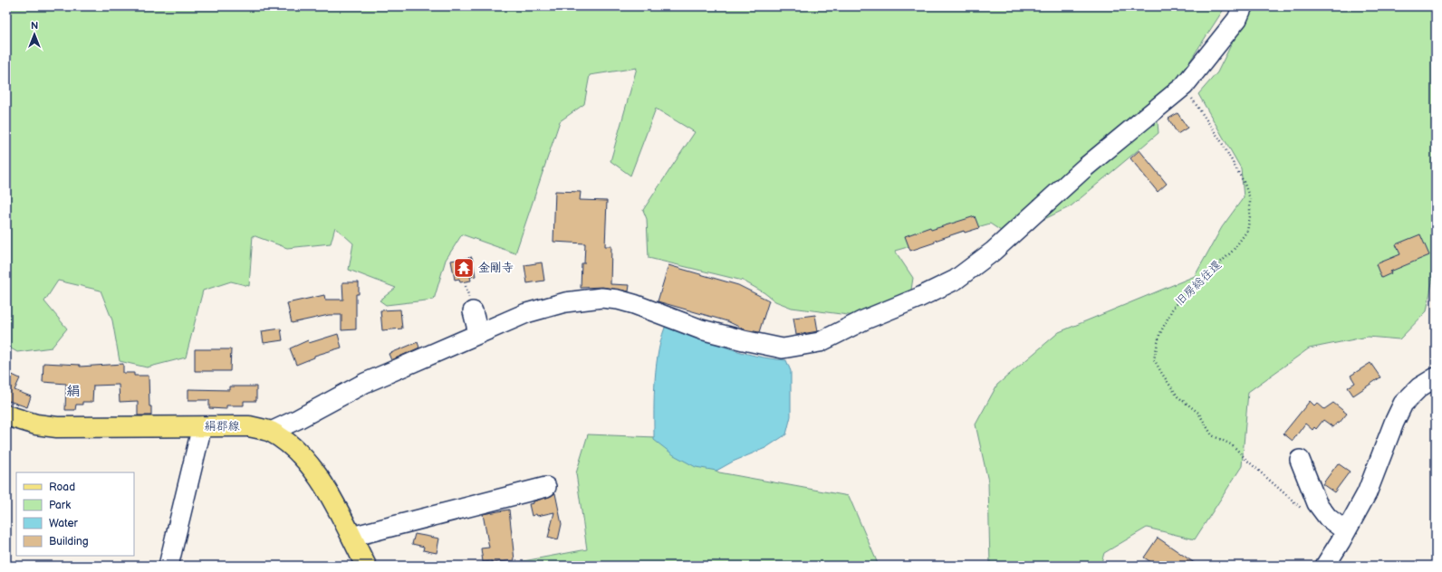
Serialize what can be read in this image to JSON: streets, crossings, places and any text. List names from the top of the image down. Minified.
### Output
{"streets":{"main road":["絹郡線"],"path":["旧房総往還"]},"districts":["絹"],"places":{"temple":["金剛寺"]},"legend":["Road","Park","Water","Building"],"north":"top"}
